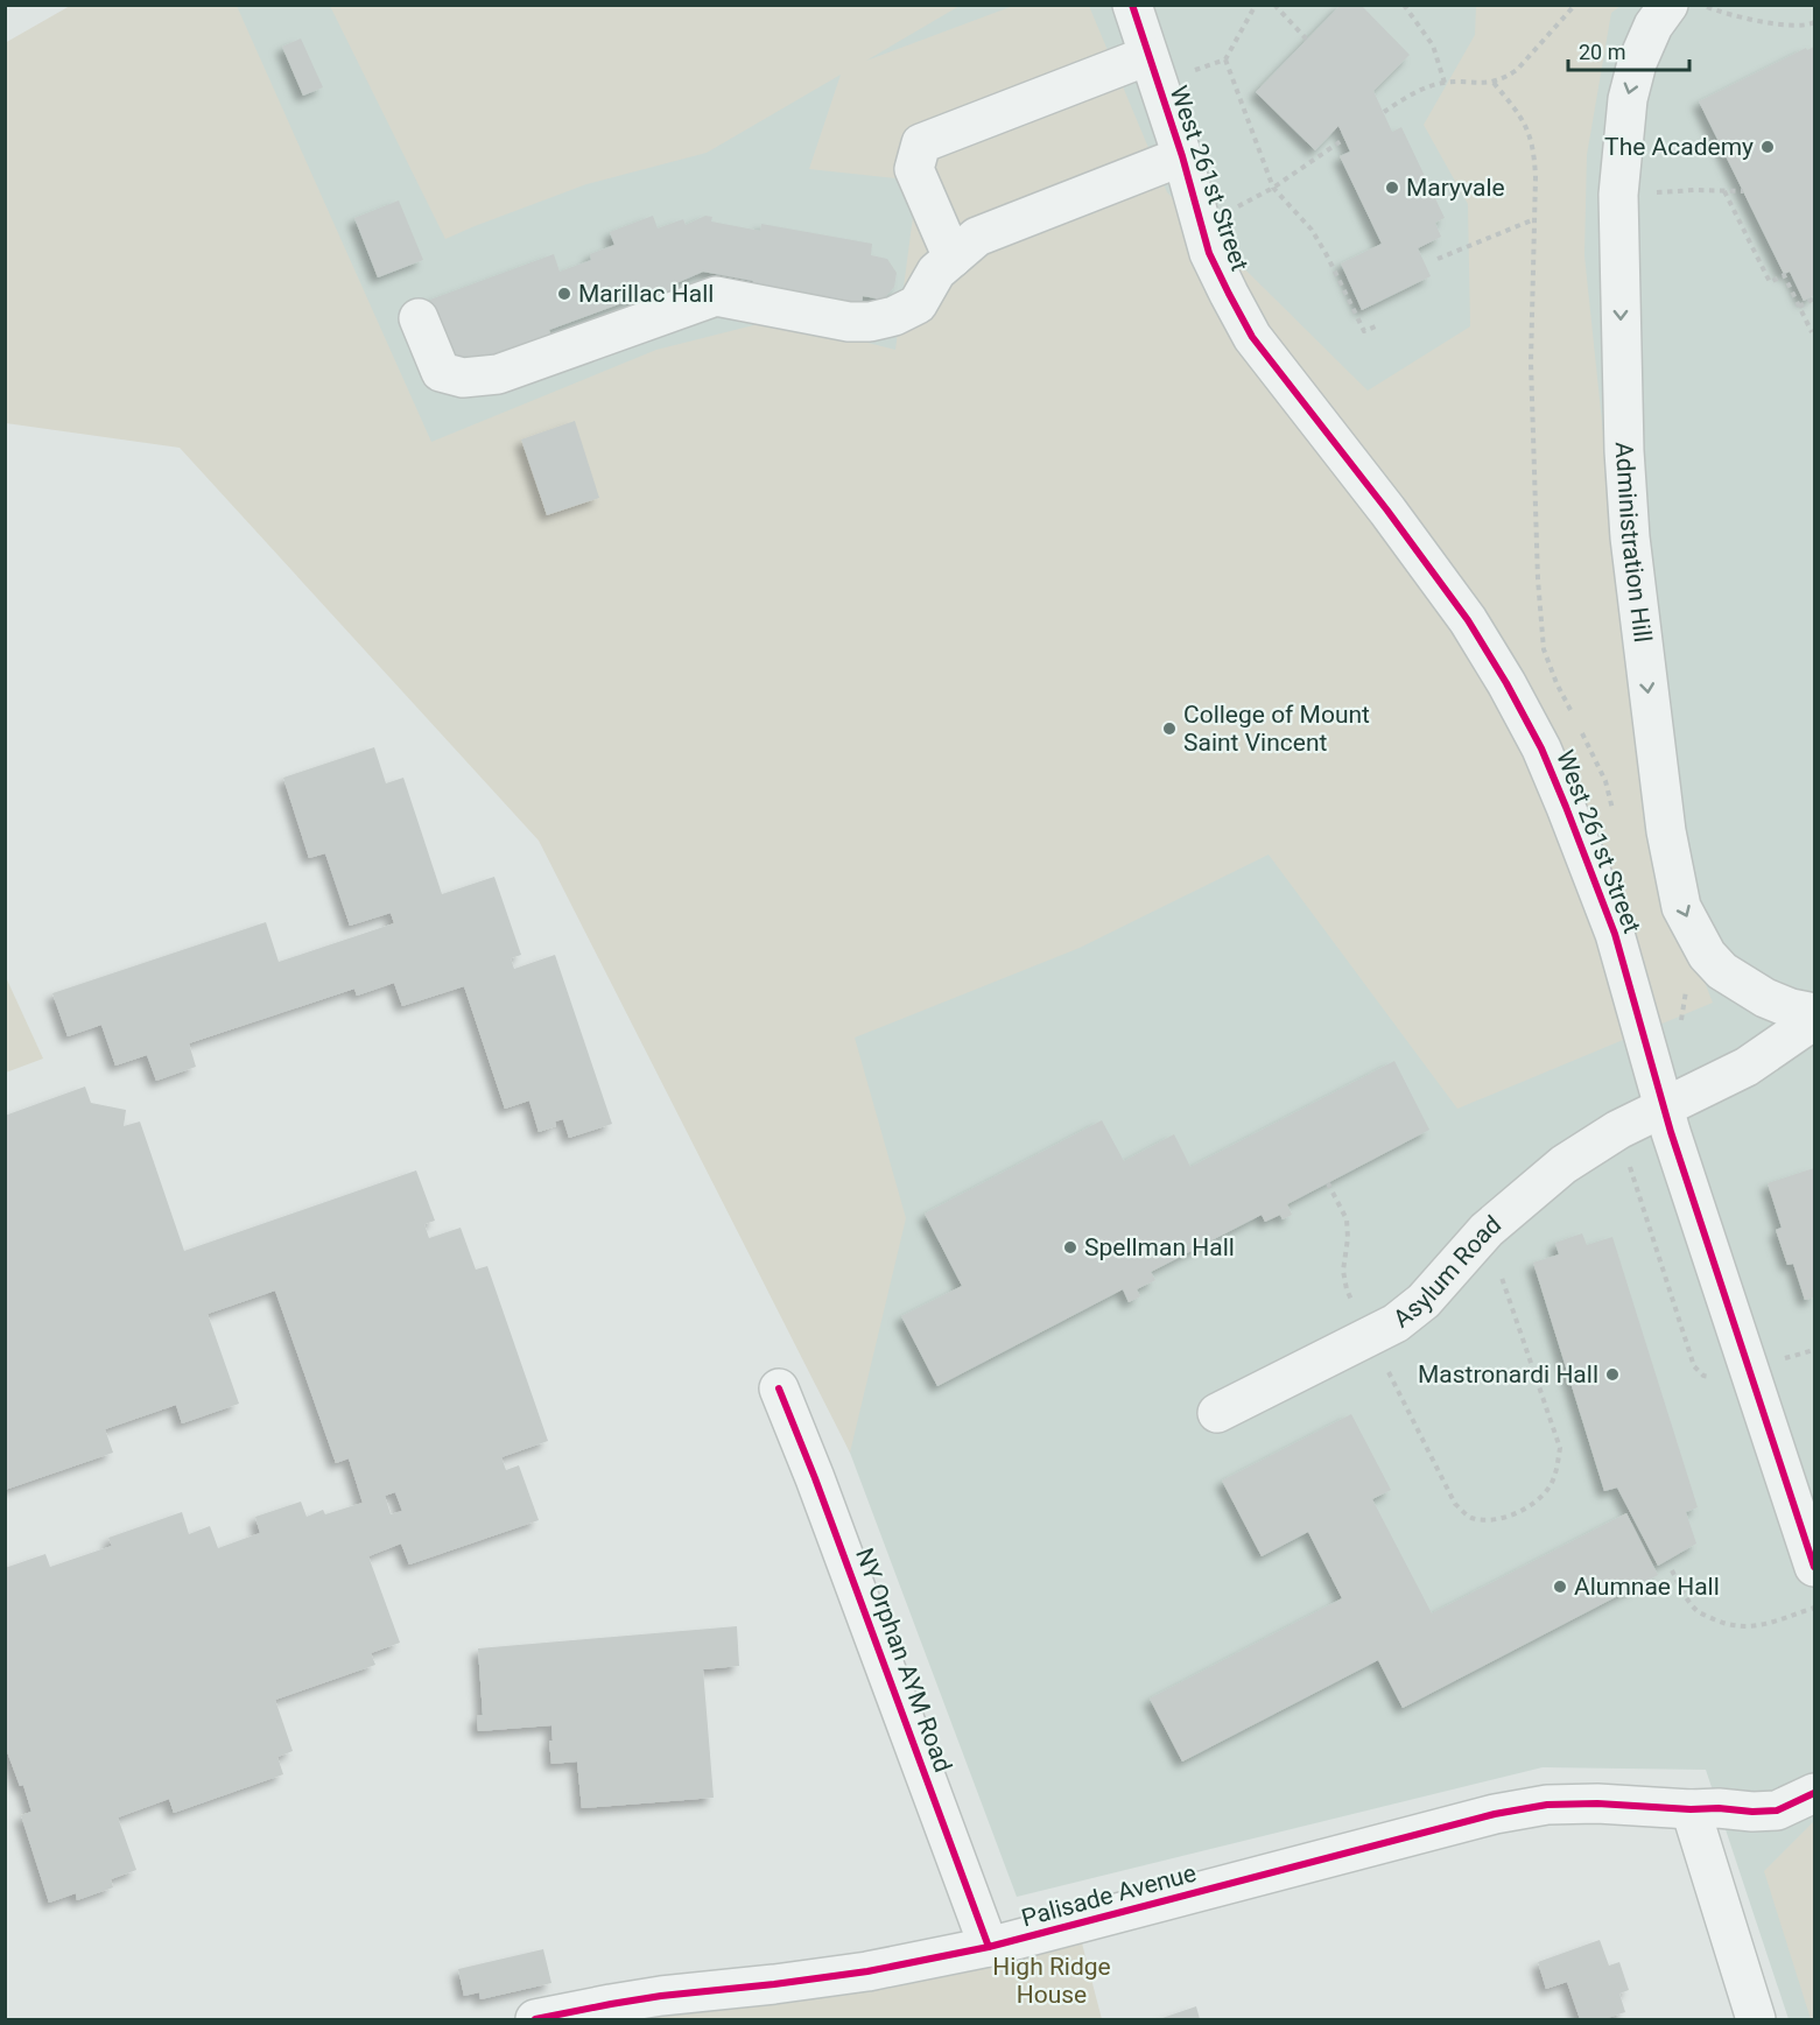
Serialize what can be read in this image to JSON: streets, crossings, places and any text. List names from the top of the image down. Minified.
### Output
{"streets":{"street":["West 261st Street","Administration Hill","Asylum Road","NY Orphan AYM Road","Palisade Avenue"]},"crossings":[["West 261st Street","Asylum Road"],["NY Orphan AYM Road","Palisade Avenue"]],"one_way":["Administration Hill"],"parks":["High Ridge House"],"places":["The Academy","Maryvale","Marillac Hall","College of Mount Saint Vincent","Spellman Hall","Mastronardi Hall","Alumnae Hall"],"scale_bar":"20 m"}
